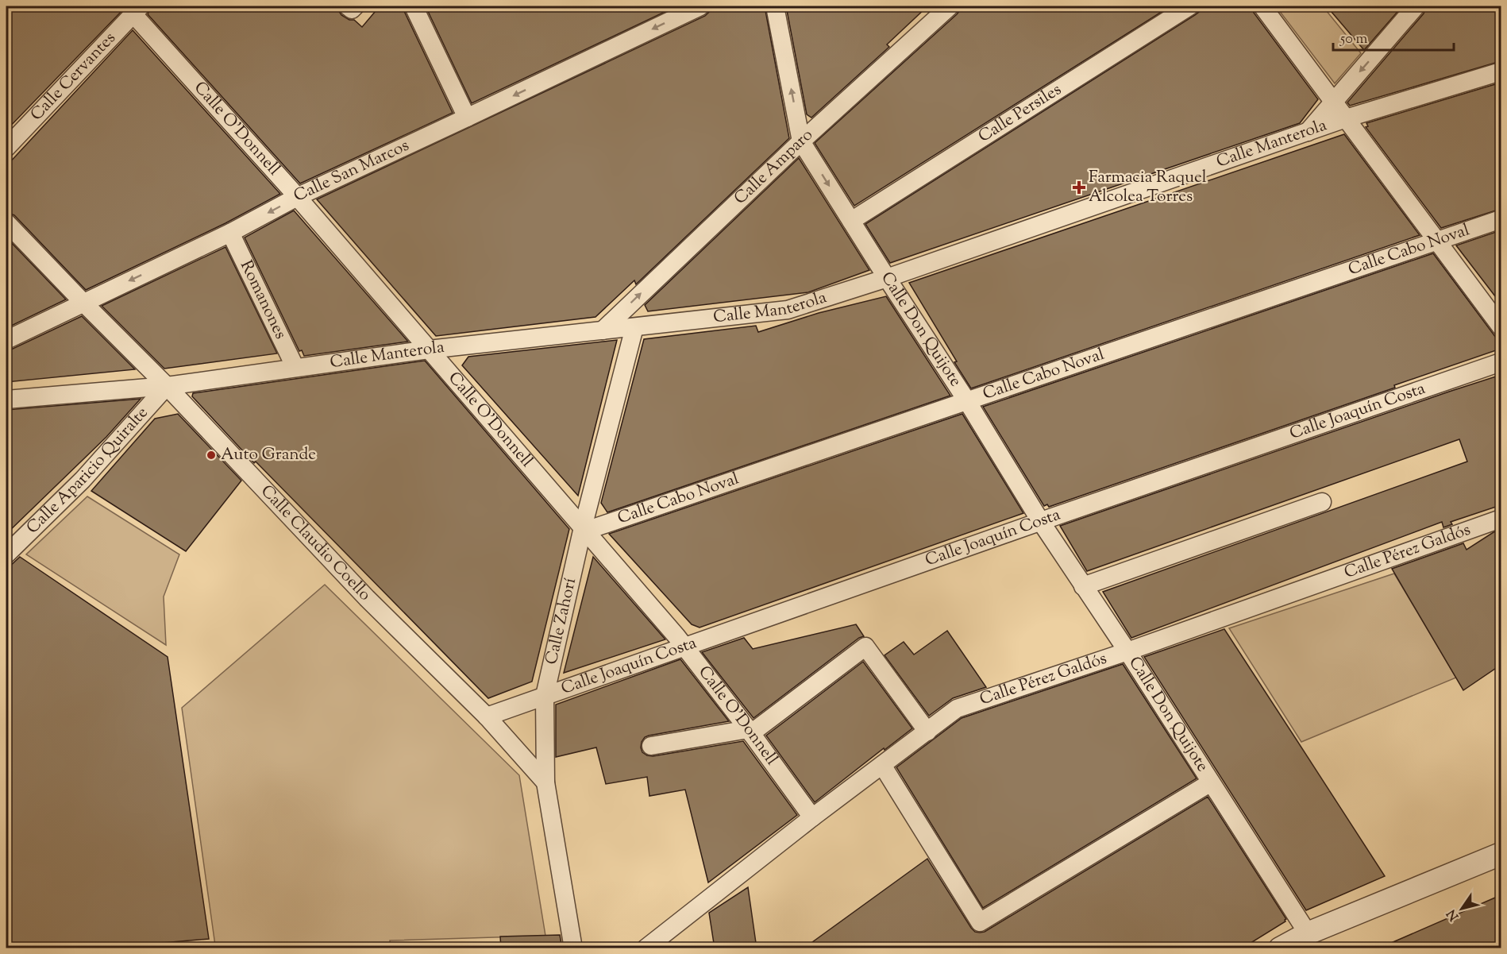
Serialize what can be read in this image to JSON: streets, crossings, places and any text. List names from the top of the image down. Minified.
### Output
{"streets":{"street":["Calle Cervantes","Calle Persiles","Calle O'Donnell","Calle Manterola","Calle Amparo","Calle San Marcos","Calle Cabo Noval","Romanones","Calle Don Quijote","Calle Joaquín Costa","Calle Aparicio Quiralte","Calle Claudio Coello","Calle Pérez Galdós","Calle Zahorí"]},"crossings":[["Calle Cervantes","Calle O'Donnell"],["Calle Persiles","Calle Don Quijote"],["Calle O'Donnell","Calle Manterola"],["Calle O'Donnell","Calle San Marcos"],["Calle O'Donnell","Calle Cabo Noval"],["Calle O'Donnell","Calle Joaquín Costa"],["Calle O'Donnell","Calle Pérez Galdós"],["Calle O'Donnell","Calle Zahorí"],["Calle Manterola","Calle Amparo"],["Calle Manterola","Romanones"],["Calle Manterola","Calle Don Quijote"],["Calle Manterola","Calle Aparicio Quiralte"],["Calle Manterola","Calle Claudio Coello"],["Calle Manterola","Calle Zahorí"],["Calle Amparo","Calle Don Quijote"],["Calle San Marcos","Romanones"],["Calle San Marcos","Calle Claudio Coello"],["Calle Cabo Noval","Calle Don Quijote"],["Calle Cabo Noval","Calle Zahorí"],["Calle Don Quijote","Calle Joaquín Costa"],["Calle Don Quijote","Calle Pérez Galdós"],["Calle Joaquín Costa","Calle Claudio Coello"],["Calle Joaquín Costa","Calle Zahorí"],["Calle Aparicio Quiralte","Calle Claudio Coello"],["Calle Claudio Coello","Calle Zahorí"]],"one_way":["Calle Amparo","Calle San Marcos"],"places":{"health":["Farmacia Raquel Alcolea Torres"],"other":["Auto Grande"]},"scale_bar":"50 m","north":"bottom left"}
